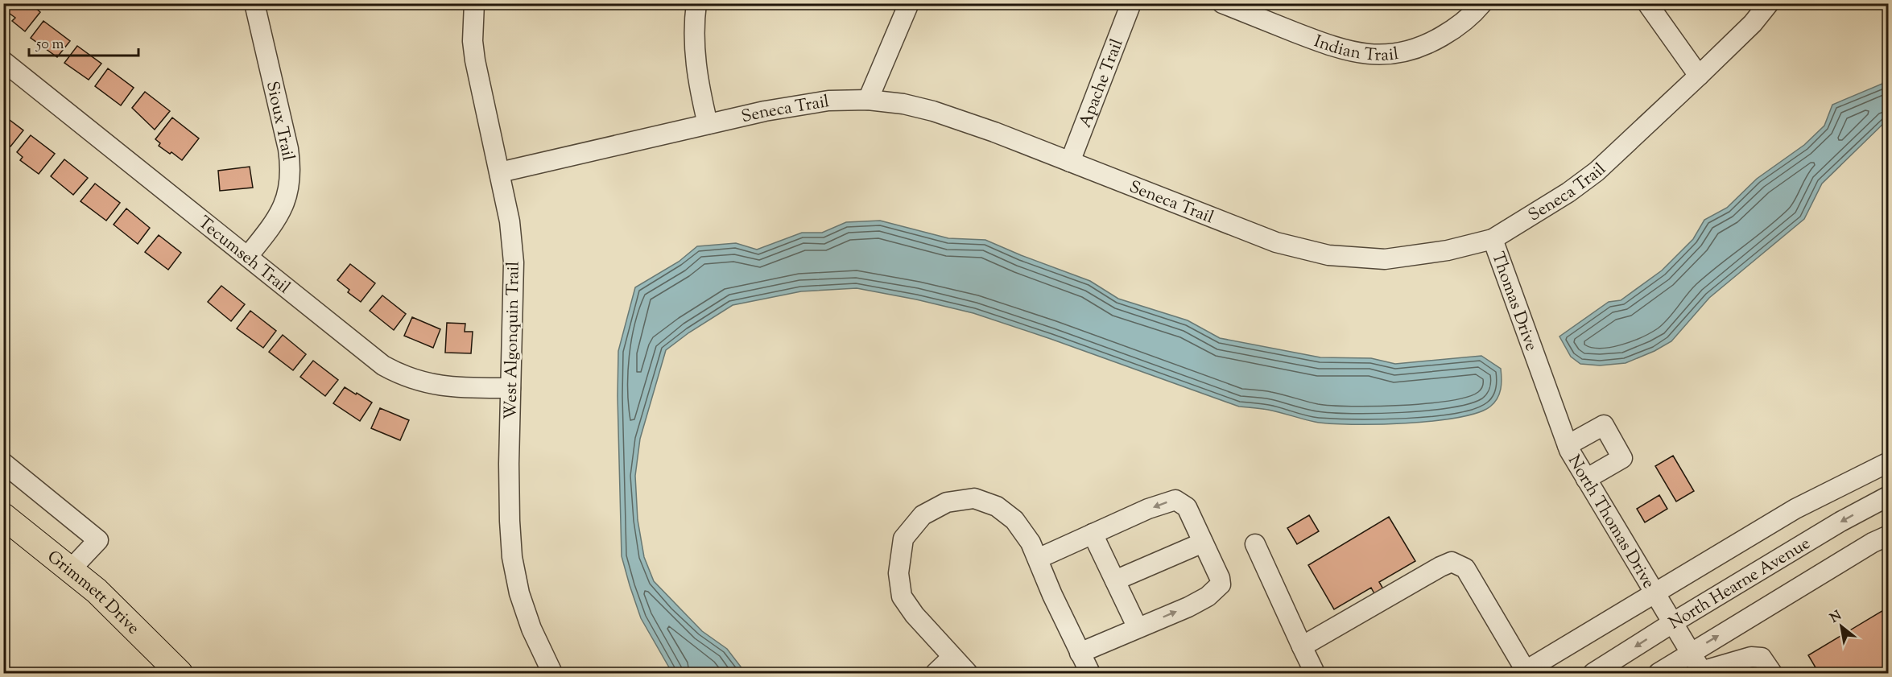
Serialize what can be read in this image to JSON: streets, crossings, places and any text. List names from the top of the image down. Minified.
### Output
{"streets":{"main road":["Grimmett Drive"],"street":["Indian Trail","Apache Trail","Seneca Trail","Sioux Trail","Tecumseh Trail","Thomas Drive","West Algonquin Trail","North Thomas Drive","North Hearne Avenue"]},"crossings":[["Apache Trail","Seneca Trail"],["Seneca Trail","Thomas Drive"],["Seneca Trail","West Algonquin Trail"],["Sioux Trail","Tecumseh Trail"],["Tecumseh Trail","West Algonquin Trail"],["Thomas Drive","North Thomas Drive"],["North Thomas Drive","North Hearne Avenue"]],"scale_bar":"50 m","north":"top left"}
